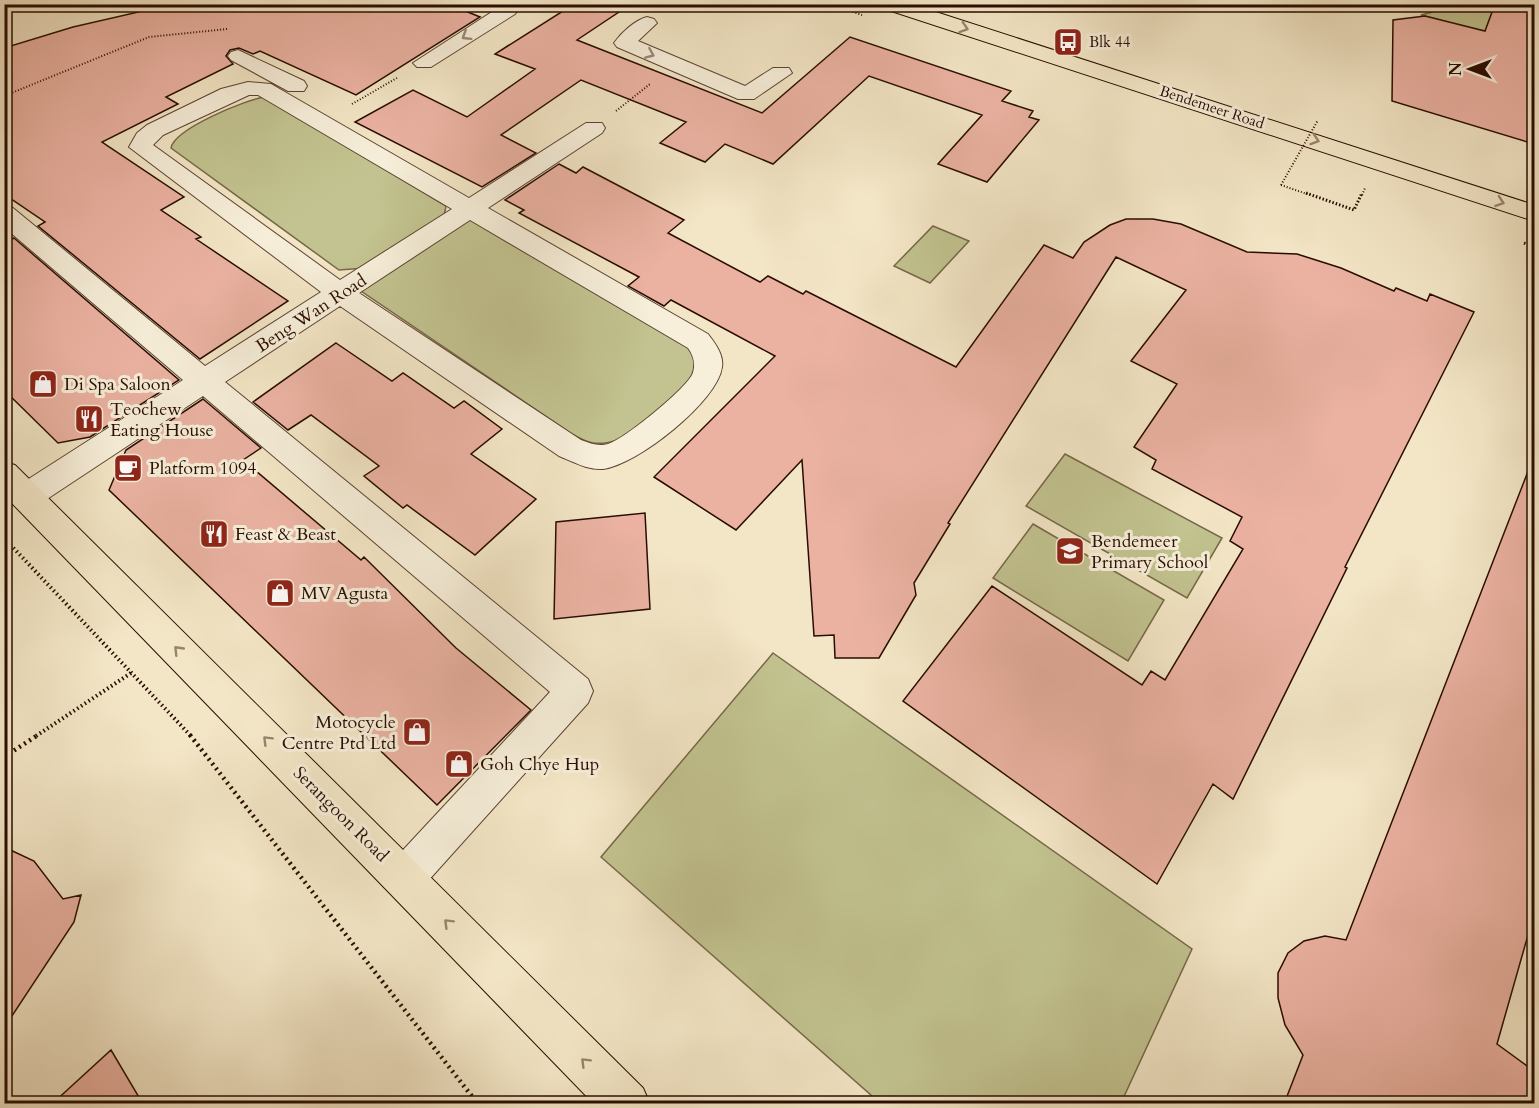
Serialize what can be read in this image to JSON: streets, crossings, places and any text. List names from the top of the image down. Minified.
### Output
{"streets":{"main road":["Bendemeer Road","Serangoon Road"],"street":["Beng Wan Road"]},"crossings":[["Beng Wan Road","Serangoon Road"]],"one_way":["Bendemeer Road","Serangoon Road"],"places":{"bus stop":["Blk 44"],"shop":["Di Spa Saloon","MV Agusta","Motocycle Centre Ptd Ltd","Goh Chye Hup"],"restaurant":["Teochew Eating House","Feast & Beast"],"cafe":["Platform 1094"],"school or university":["Bendemeer Primary School"]},"north":"left"}
